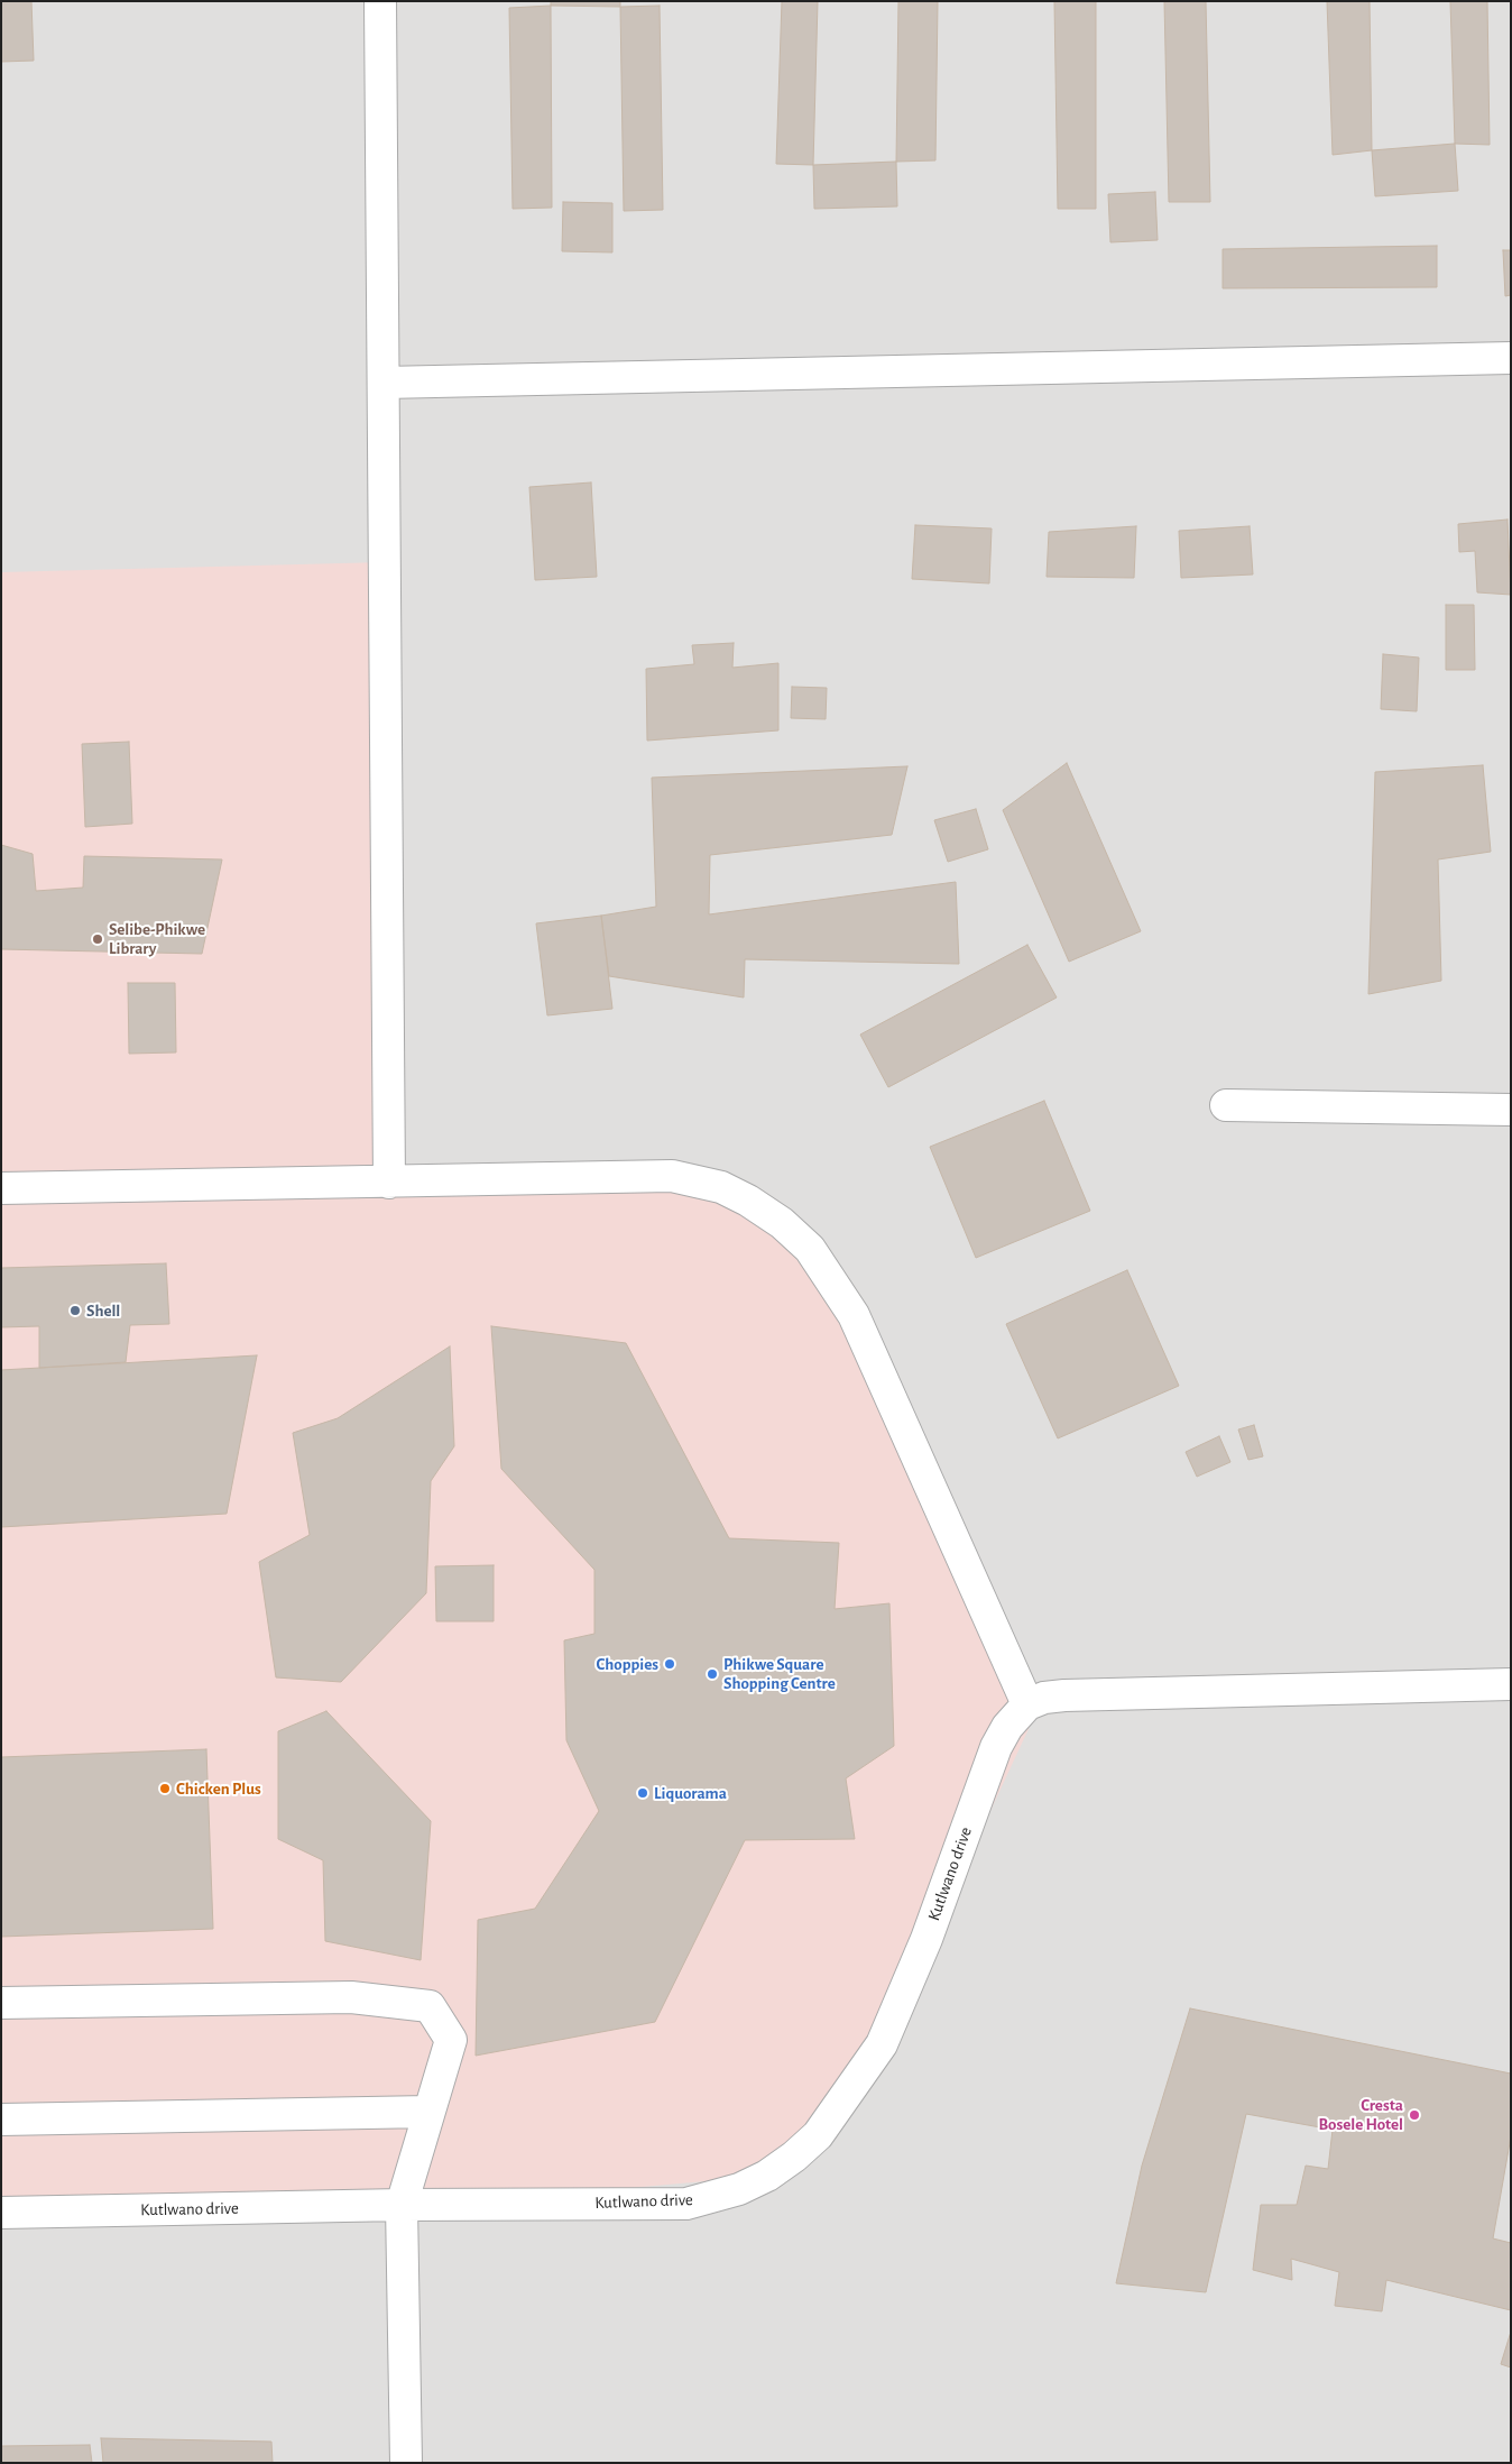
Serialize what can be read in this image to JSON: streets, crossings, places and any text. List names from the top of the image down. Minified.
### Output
{"streets":{"street":["Kutlwano drive"]},"places":["Selibe-Phikwe Library","Shell","Choppies","Phikwe Square Shopping Centre","Chicken Plus","Liquorama","Cresta Bosele Hotel"]}
